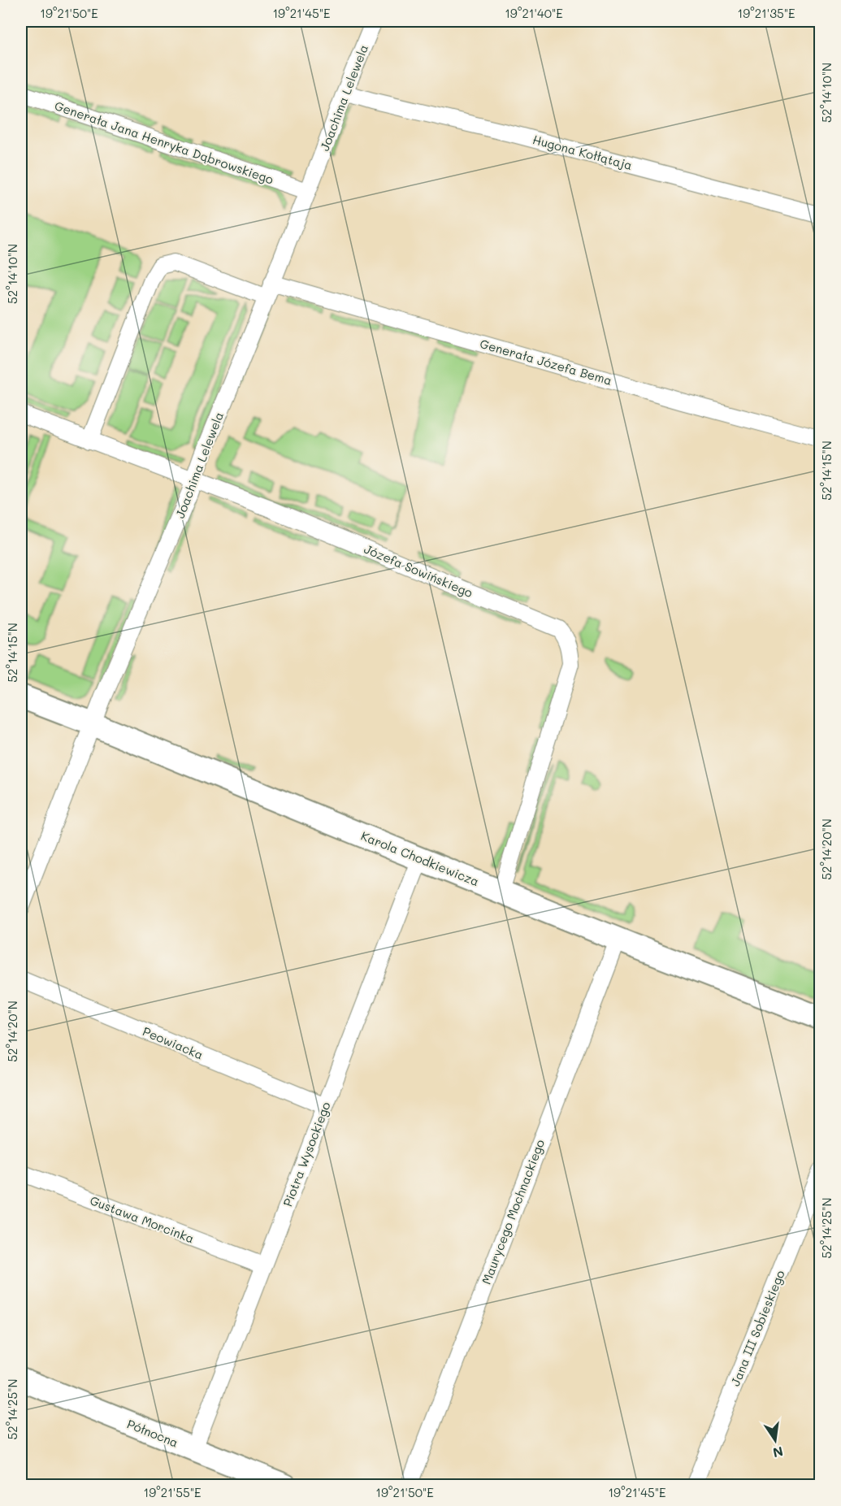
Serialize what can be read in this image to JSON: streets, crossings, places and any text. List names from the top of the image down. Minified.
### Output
{"streets":{"street":["Joachima Lelewela","Generała Jana Henryka Dąbrowskiego","Hugona Kołłątaja","Generała Józefa Bema","Józefa Sowińskiego","Karola Chodkiewicza","Peowiacka","Piotra Wysockiego","Maurycego Mochnackiego","Gustawa Morcinka","Jana III Sobieskiego","Północna"]},"crossings":[["Joachima Lelewela","Generała Jana Henryka Dąbrowskiego"],["Joachima Lelewela","Hugona Kołłątaja"],["Joachima Lelewela","Generała Józefa Bema"],["Joachima Lelewela","Józefa Sowińskiego"],["Joachima Lelewela","Karola Chodkiewicza"],["Generała Józefa Bema","Józefa Sowińskiego"],["Józefa Sowińskiego","Karola Chodkiewicza"],["Karola Chodkiewicza","Piotra Wysockiego"],["Karola Chodkiewicza","Maurycego Mochnackiego"],["Peowiacka","Piotra Wysockiego"],["Piotra Wysockiego","Gustawa Morcinka"],["Piotra Wysockiego","Północna"]],"north":"bottom","coordinates":["19°21'50\"E","19°21'45\"E","19°21'40\"E","19°21'35\"E","52°14'10\"N","52°14'15\"N","52°14'20\"N","52°14'25\"N","19°21'55\"E"]}
